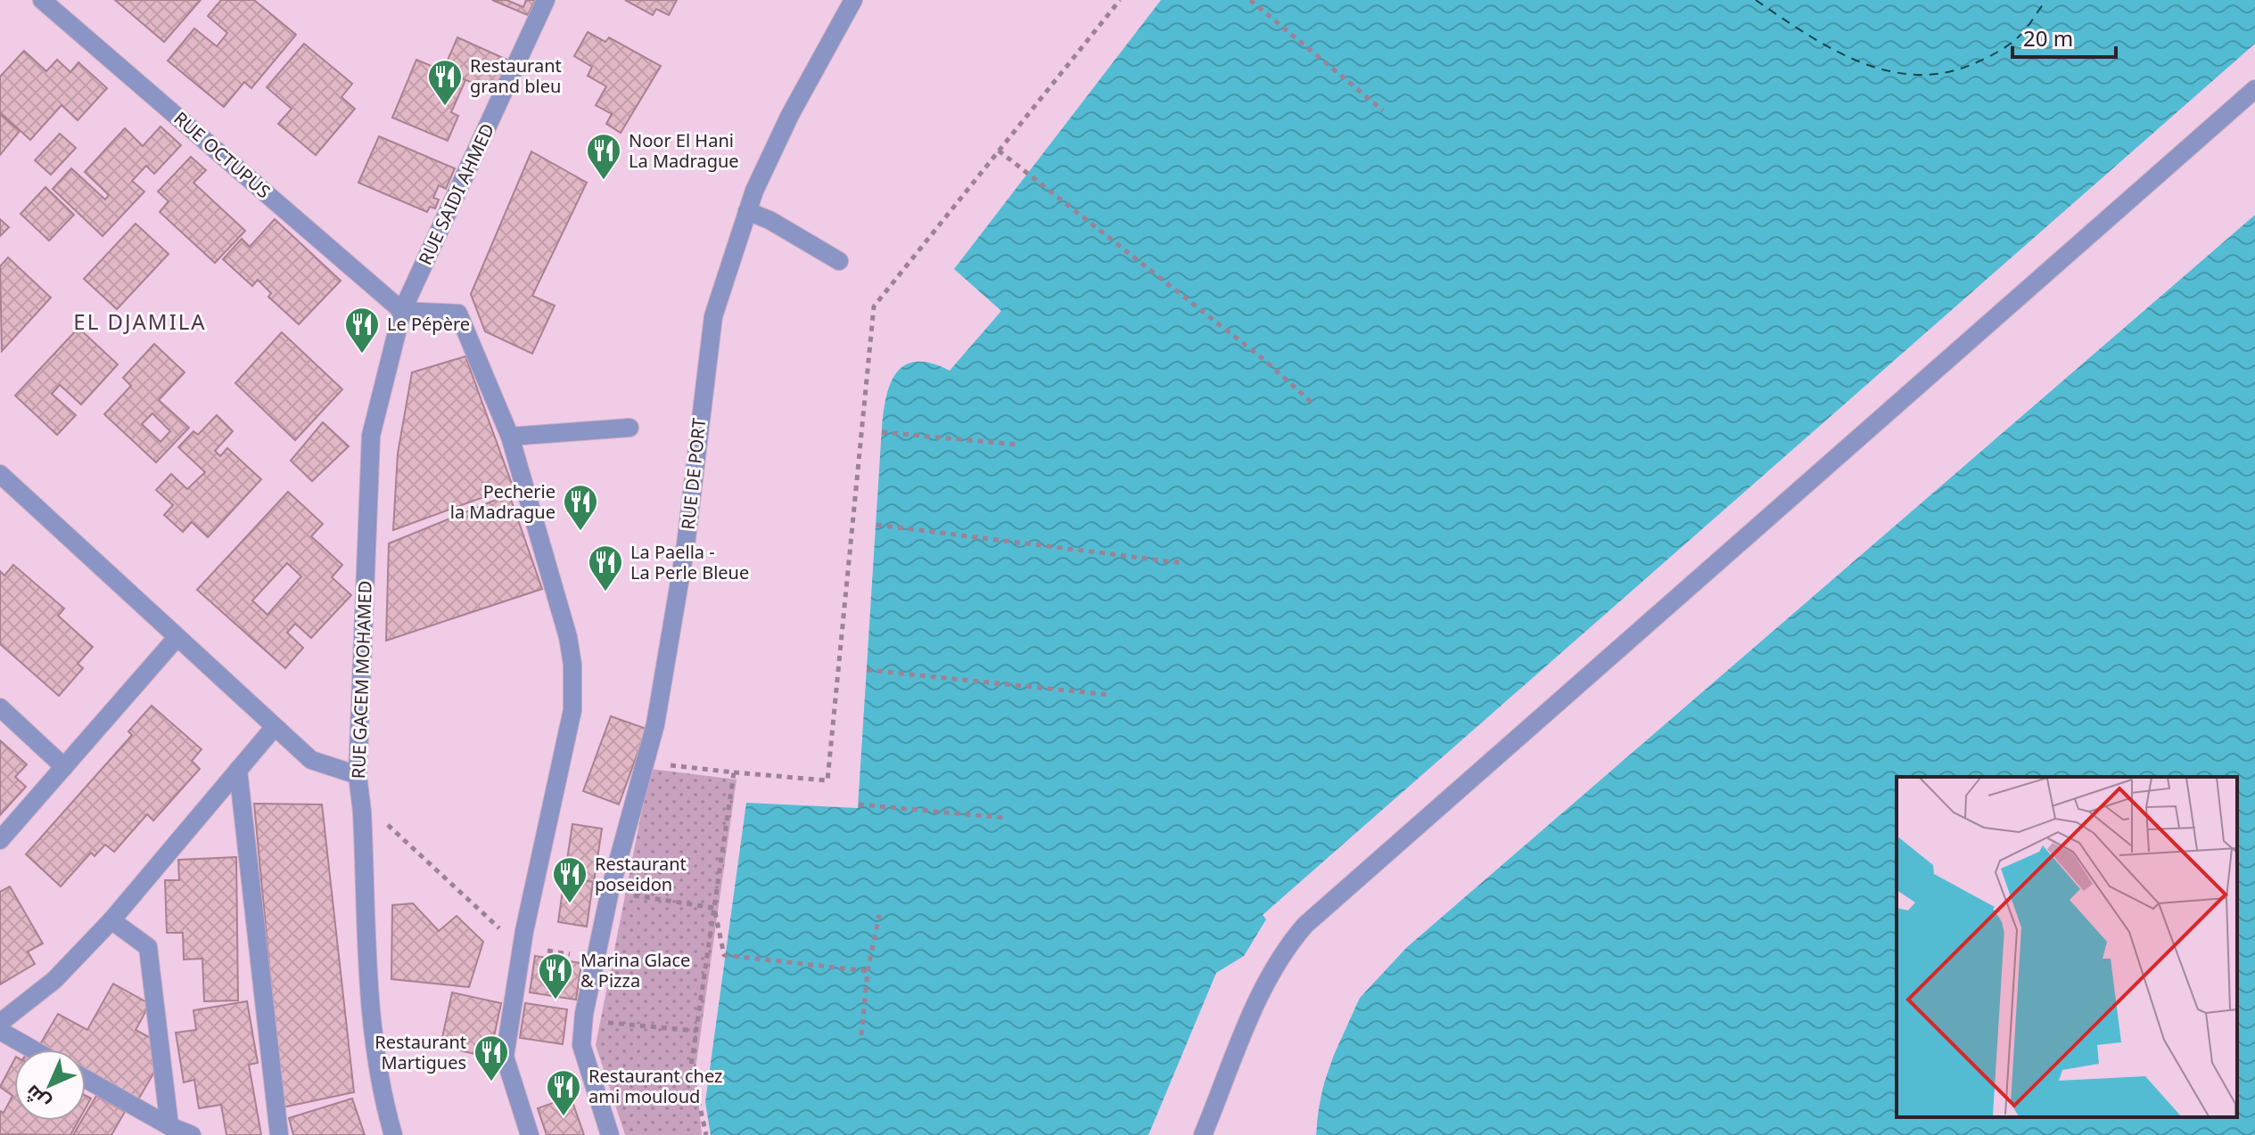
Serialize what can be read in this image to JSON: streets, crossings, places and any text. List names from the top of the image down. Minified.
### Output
{"streets":{"street":["RUE OCTUPUS","RUE SAIDI AHMED","RUE DE PORT","RUE GACEM MOHAMED"]},"crossings":[["RUE OCTUPUS","RUE SAIDI AHMED"],["RUE OCTUPUS","RUE GACEM MOHAMED"],["RUE SAIDI AHMED","RUE GACEM MOHAMED"]],"districts":["EL DJAMILA"],"places":{"restaurant":["Restaurant grand bleu","Noor El Hani La Madrague","Le Pépère","Pecherie la Madrague","La Paella - La Perle Bleue","Restaurant poseidon","Marina Glace & Pizza","Restaurant Martigues","Restaurant chez ami mouloud"]},"scale_bar":"20 m","north":"bottom left"}
